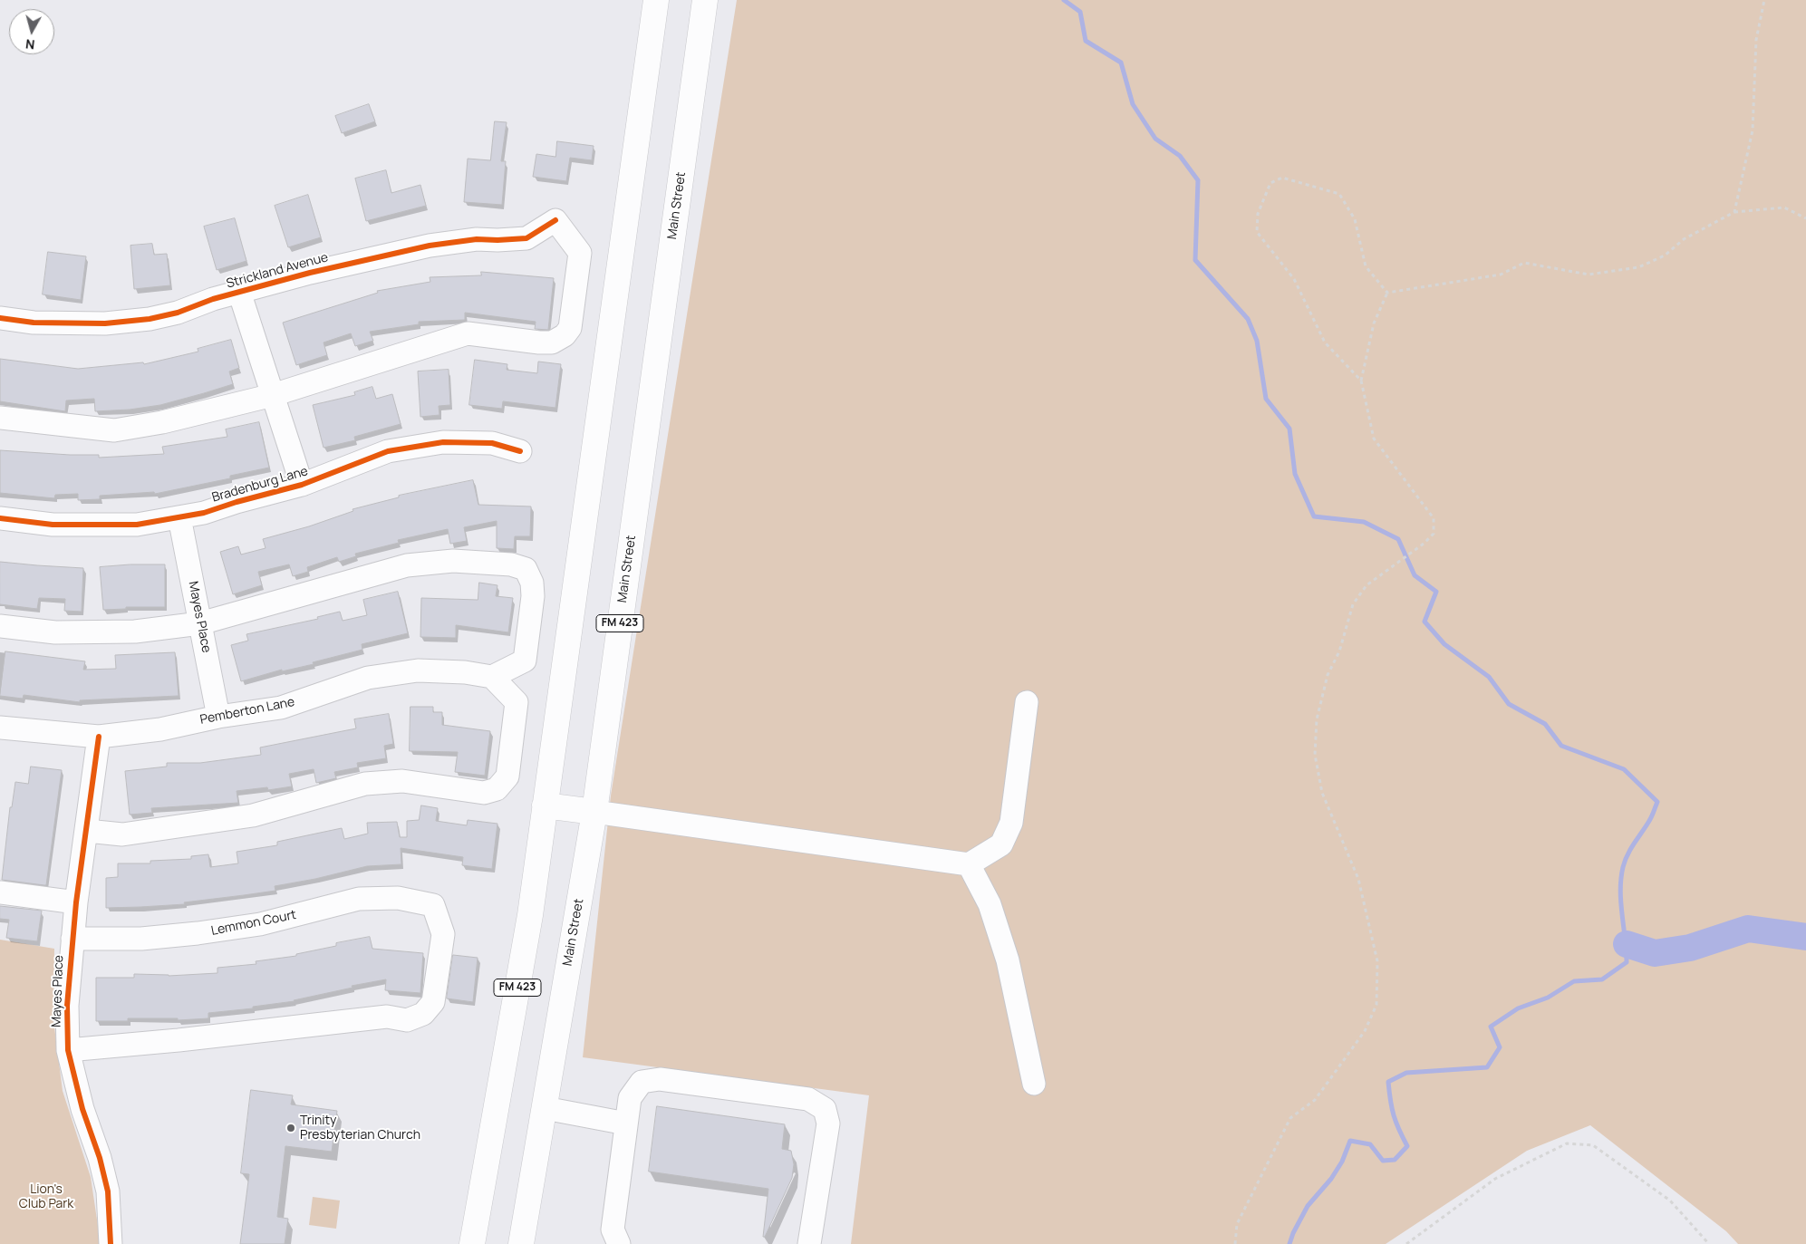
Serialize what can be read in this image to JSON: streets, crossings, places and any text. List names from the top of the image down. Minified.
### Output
{"streets":{"main road":["Main Street","FM 423"],"street":["Strickland Avenue","Bradenburg Lane","Mayes Place","Pemberton Lane","Lemmon Court"]},"crossings":[["Bradenburg Lane","Mayes Place"],["Mayes Place","Pemberton Lane"],["Mayes Place","Lemmon Court"]],"parks":["Lion's Club Park"],"places":["Trinity Presbyterian Church"],"north":"bottom"}
